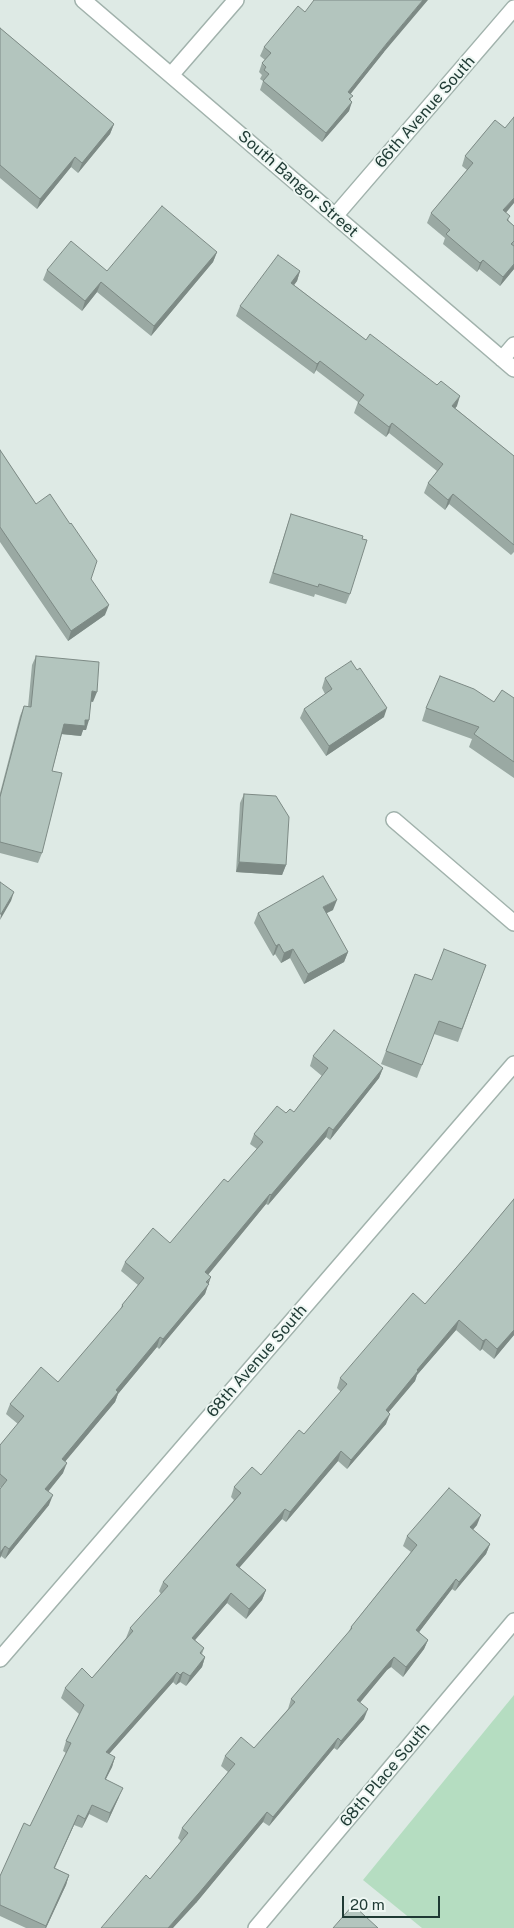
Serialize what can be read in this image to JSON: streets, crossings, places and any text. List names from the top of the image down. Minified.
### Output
{"streets":{"street":["66th Avenue South","South Bangor Street","68th Avenue South","68th Place South"]},"crossings":[["66th Avenue South","South Bangor Street"]],"scale_bar":"20 m"}
